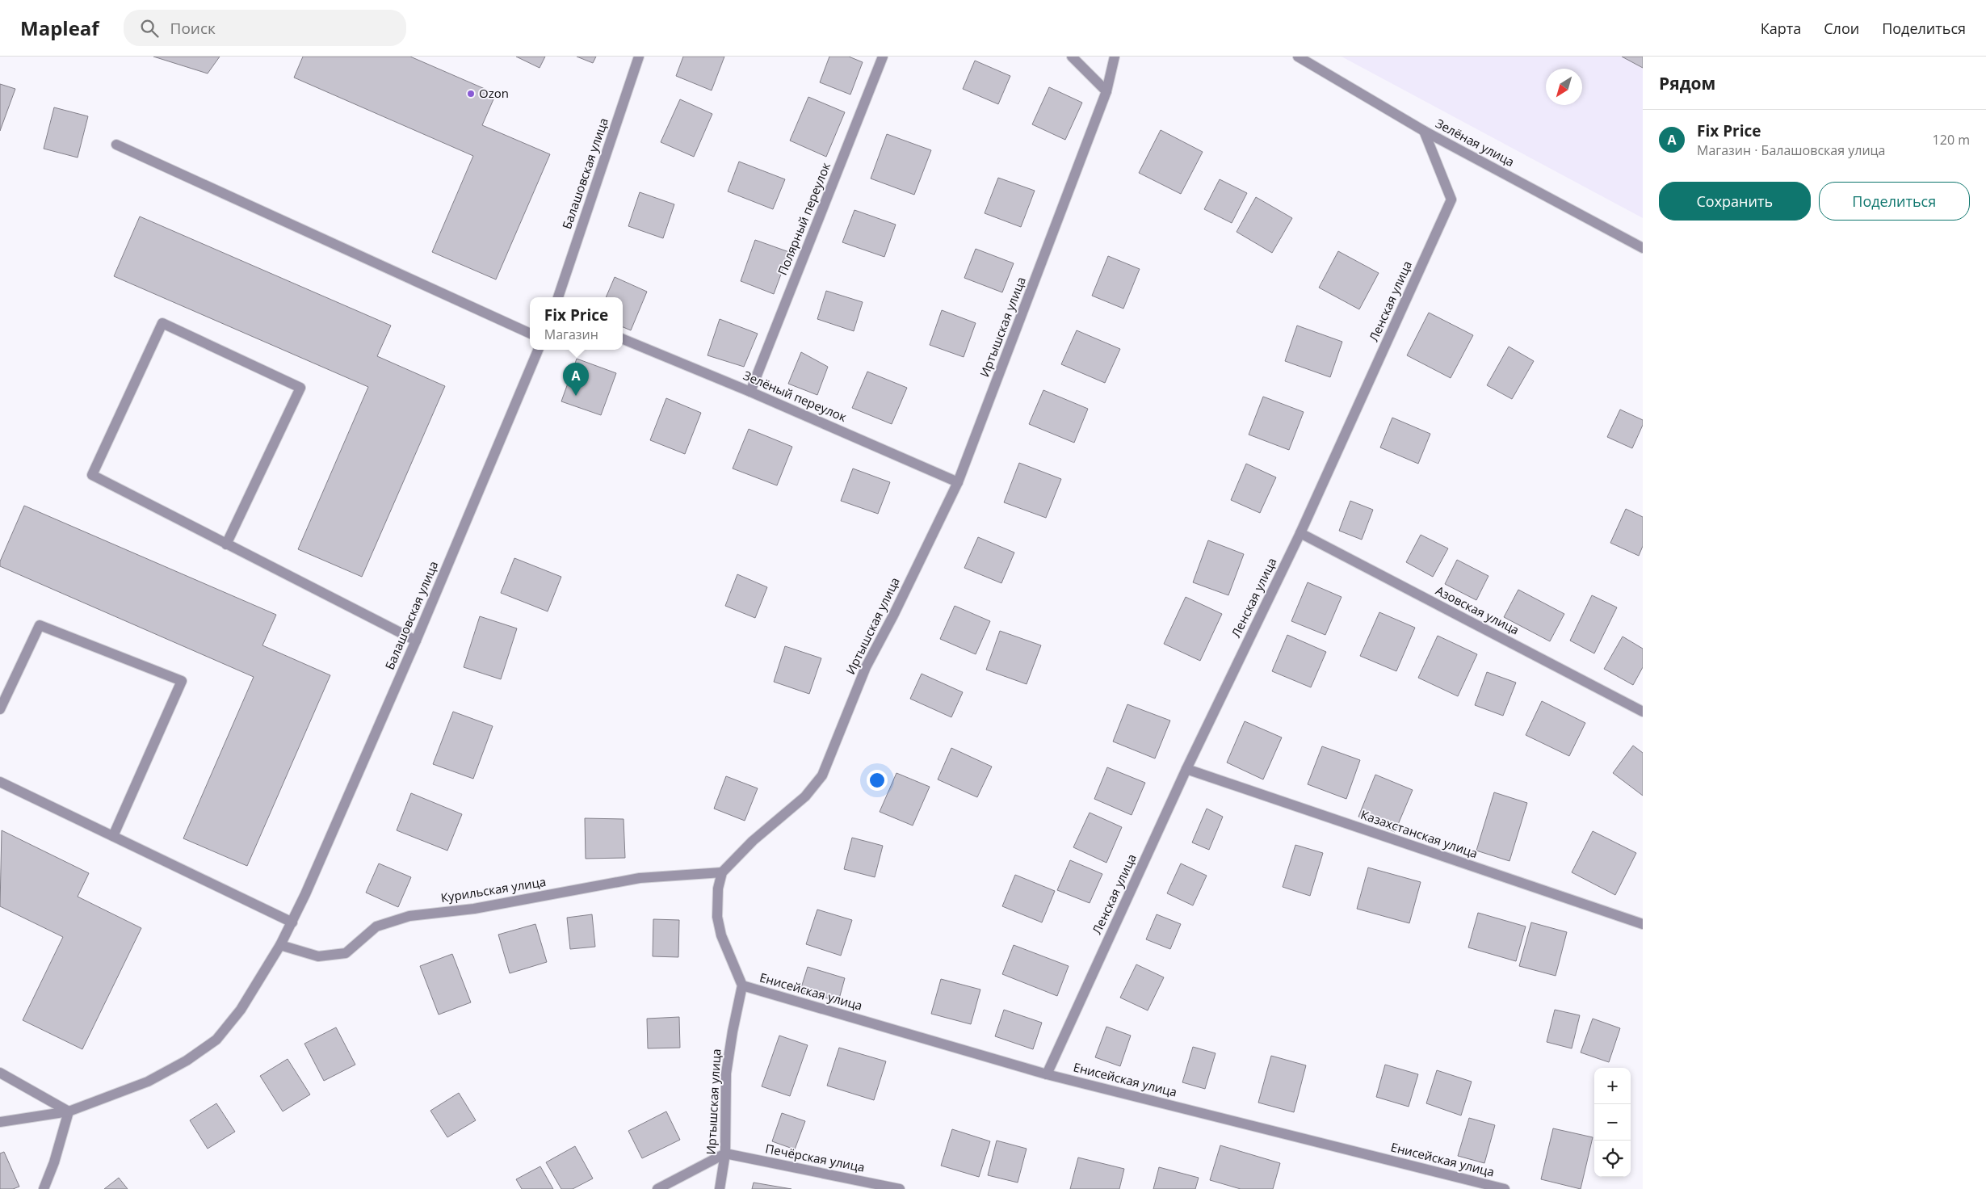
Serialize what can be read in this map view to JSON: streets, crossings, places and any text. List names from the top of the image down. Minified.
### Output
{"streets":{"street":["Зелёная улица","Балашовская улица","Полярный переулок","Ленская улица","Иртышская улица","Зелёный переулок","Азовская улица","Казахстанская улица","Курильская улица","Енисейская улица","Печёрская улица"]},"crossings":[["Зелёная улица","Ленская улица"],["Балашовская улица","Курильская улица"],["Полярный переулок","Зелёный переулок"],["Ленская улица","Азовская улица"],["Ленская улица","Казахстанская улица"],["Ленская улица","Енисейская улица"],["Иртышская улица","Зелёный переулок"],["Иртышская улица","Курильская улица"],["Иртышская улица","Енисейская улица"],["Иртышская улица","Печёрская улица"]],"places":["Ozon"],"north":"bottom left","page":{"header":"Mapleaf","search":"Поиск","nav":["Карта","Слои","Поделиться"],"heading":"Рядом","list":[{"mark":"A","name":"Fix Price","note":"Магазин · Балашовская улица","value":"120 m"}],"buttons":["Сохранить","Поделиться"],"popup":["Fix Price","Магазин"],"pins":"A","map_buttons":["+","−"]}}
